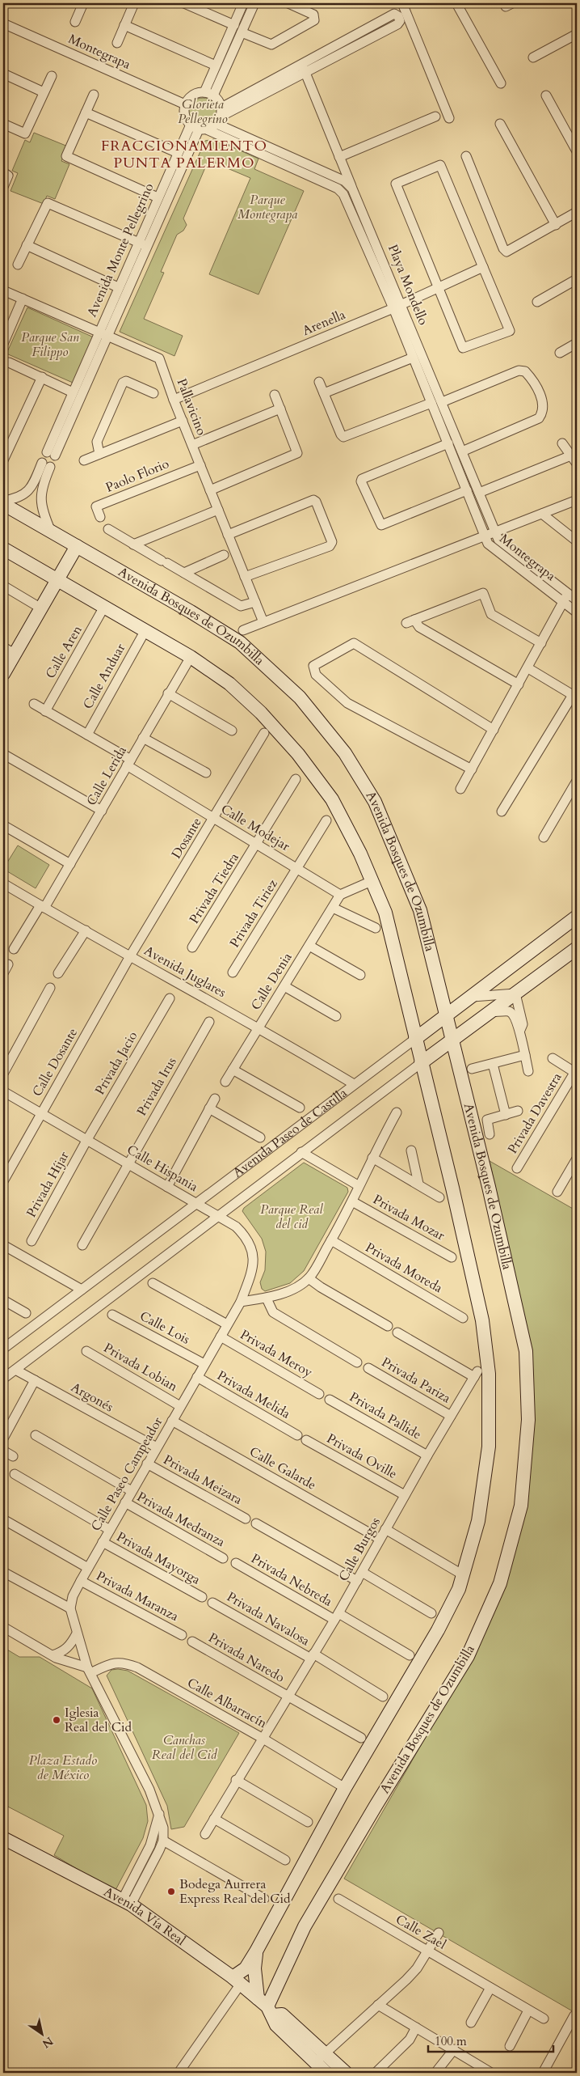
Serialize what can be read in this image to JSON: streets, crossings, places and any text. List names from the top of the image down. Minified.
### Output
{"streets":{"main road":["Avenida Bosques de Ozumbilla","Avenida Paseo de Castilla","Avenida Vía Real"],"street":["Montegrapa","Avenida Monte Pellegrino","Playa Mondello","Arenella","Pallavicino","Paolo Florio","Calle Aren","Calle Anduar","Calle Lerida","Calle Modejar","Dosante","Privada Tiedra","Privada Tiriez","Avenida Juglares","Calle Denia","Calle Dosante","Privada Jacio","Privada Irus","Privada Davestra","Calle Hispania","Privada Híjar","Privada Mozar","Privada Moreda","Calle Lois","Privada Meroy","Privada Lobian","Privada Pariza","Privada Melida","Argonés","Privada Pallide","Privada Oville","Calle Galarde","Calle Paseo Campeador","Privada Meizara","Privada Medranza","Calle Burgos","Privada Mayorga","Privada Nebreda","Privada Maranza","Privada Navalosa","Privada Naredo","Calle Albarracín","Calle Zael"]},"crossings":[["Montegrapa","Avenida Monte Pellegrino"],["Montegrapa","Playa Mondello"],["Avenida Monte Pellegrino","Playa Mondello"],["Avenida Monte Pellegrino","Pallavicino"],["Playa Mondello","Arenella"],["Arenella","Pallavicino"],["Pallavicino","Paolo Florio"],["Avenida Bosques de Ozumbilla","Calle Aren"],["Avenida Bosques de Ozumbilla","Calle Anduar"],["Avenida Bosques de Ozumbilla","Calle Lerida"],["Avenida Bosques de Ozumbilla","Avenida Paseo de Castilla"],["Avenida Bosques de Ozumbilla","Calle Albarracín"],["Avenida Bosques de Ozumbilla","Avenida Vía Real"],["Calle Aren","Calle Modejar"],["Calle Anduar","Calle Modejar"],["Calle Lerida","Calle Modejar"],["Calle Lerida","Avenida Juglares"],["Calle Modejar","Dosante"],["Calle Modejar","Privada Tiedra"],["Calle Modejar","Privada Tiriez"],["Calle Modejar","Calle Denia"],["Dosante","Avenida Juglares"],["Dosante","Calle Dosante"],["Avenida Juglares","Calle Denia"],["Avenida Juglares","Calle Dosante"],["Avenida Juglares","Avenida Paseo de Castilla"],["Calle Dosante","Calle Hispania"],["Privada Jacio","Calle Hispania"],["Privada Jacio","Privada Híjar"],["Privada Irus","Calle Hispania"],["Avenida Paseo de Castilla","Calle Hispania"],["Avenida Paseo de Castilla","Argonés"],["Calle Hispania","Privada Híjar"],["Calle Hispania","Calle Paseo Campeador"],["Calle Lois","Calle Paseo Campeador"],["Privada Meroy","Calle Paseo Campeador"],["Privada Lobian","Calle Paseo Campeador"],["Privada Pariza","Calle Burgos"],["Privada Melida","Calle Paseo Campeador"],["Argonés","Calle Paseo Campeador"],["Privada Pallide","Calle Burgos"],["Privada Oville","Calle Burgos"],["Calle Galarde","Calle Paseo Campeador"],["Calle Galarde","Calle Burgos"],["Calle Paseo Campeador","Privada Meizara"],["Calle Paseo Campeador","Privada Medranza"],["Calle Paseo Campeador","Privada Mayorga"],["Calle Paseo Campeador","Privada Maranza"],["Calle Burgos","Privada Nebreda"],["Calle Burgos","Privada Navalosa"],["Calle Burgos","Privada Naredo"],["Calle Burgos","Calle Albarracín"]],"districts":["FRACCIONAMIENTO PUNTA PALERMO"],"parks":["Glorieta Pellegrino","Parque Montegrapa","Parque San Filippo","Parque Real del cid","Canchas Real del Cid","Plaza Estado de México"],"places":["Iglesia Real del Cid","Bodega Aurrera Express Real del Cid"],"scale_bar":"100 m","north":"bottom right"}
